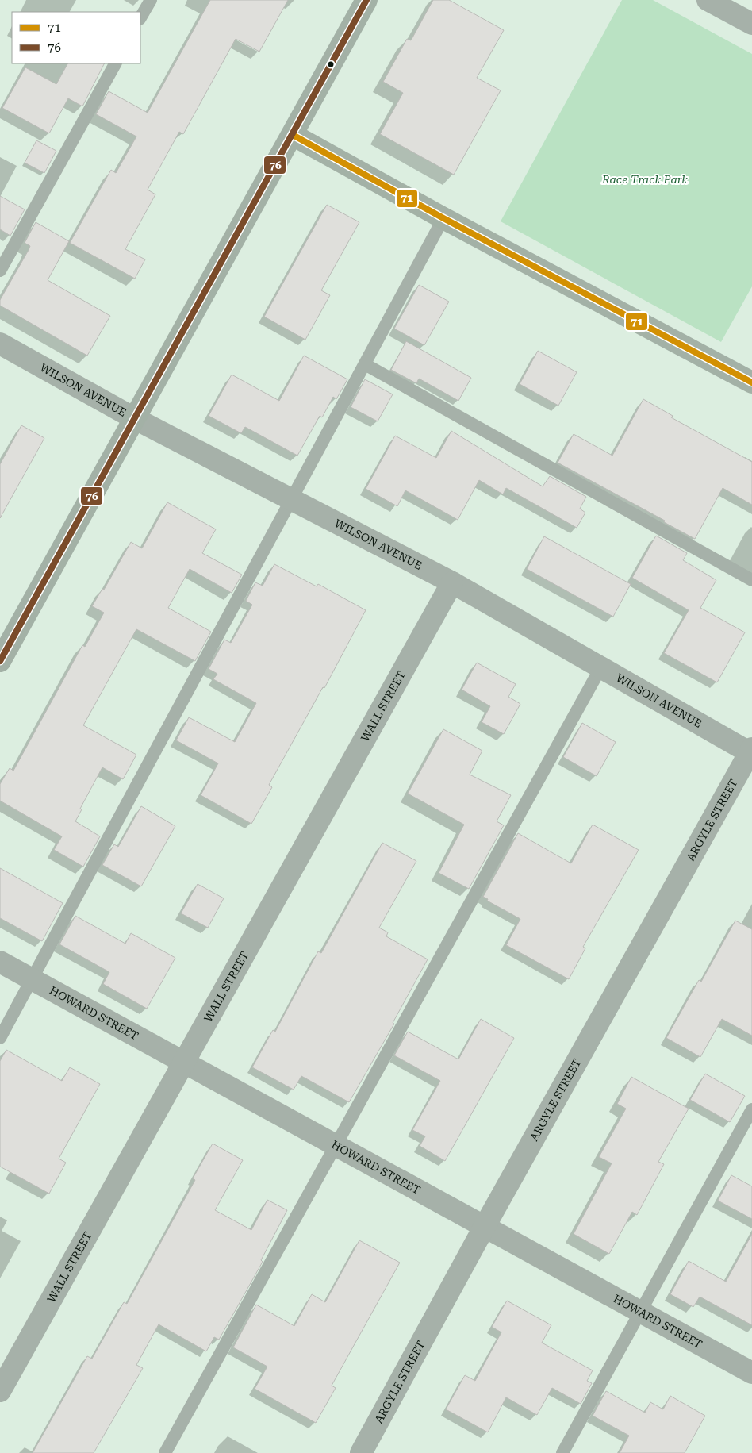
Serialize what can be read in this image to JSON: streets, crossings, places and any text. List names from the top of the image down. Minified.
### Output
{"streets":{"street":["WILSON AVENUE","WALL STREET","ARGYLE STREET","HOWARD STREET"]},"crossings":[["WILSON AVENUE","WALL STREET"],["WILSON AVENUE","ARGYLE STREET"],["WALL STREET","HOWARD STREET"],["ARGYLE STREET","HOWARD STREET"]],"parks":["Race Track Park"],"lines":["transit line 76","transit line 71"],"legend":["71","76"]}
